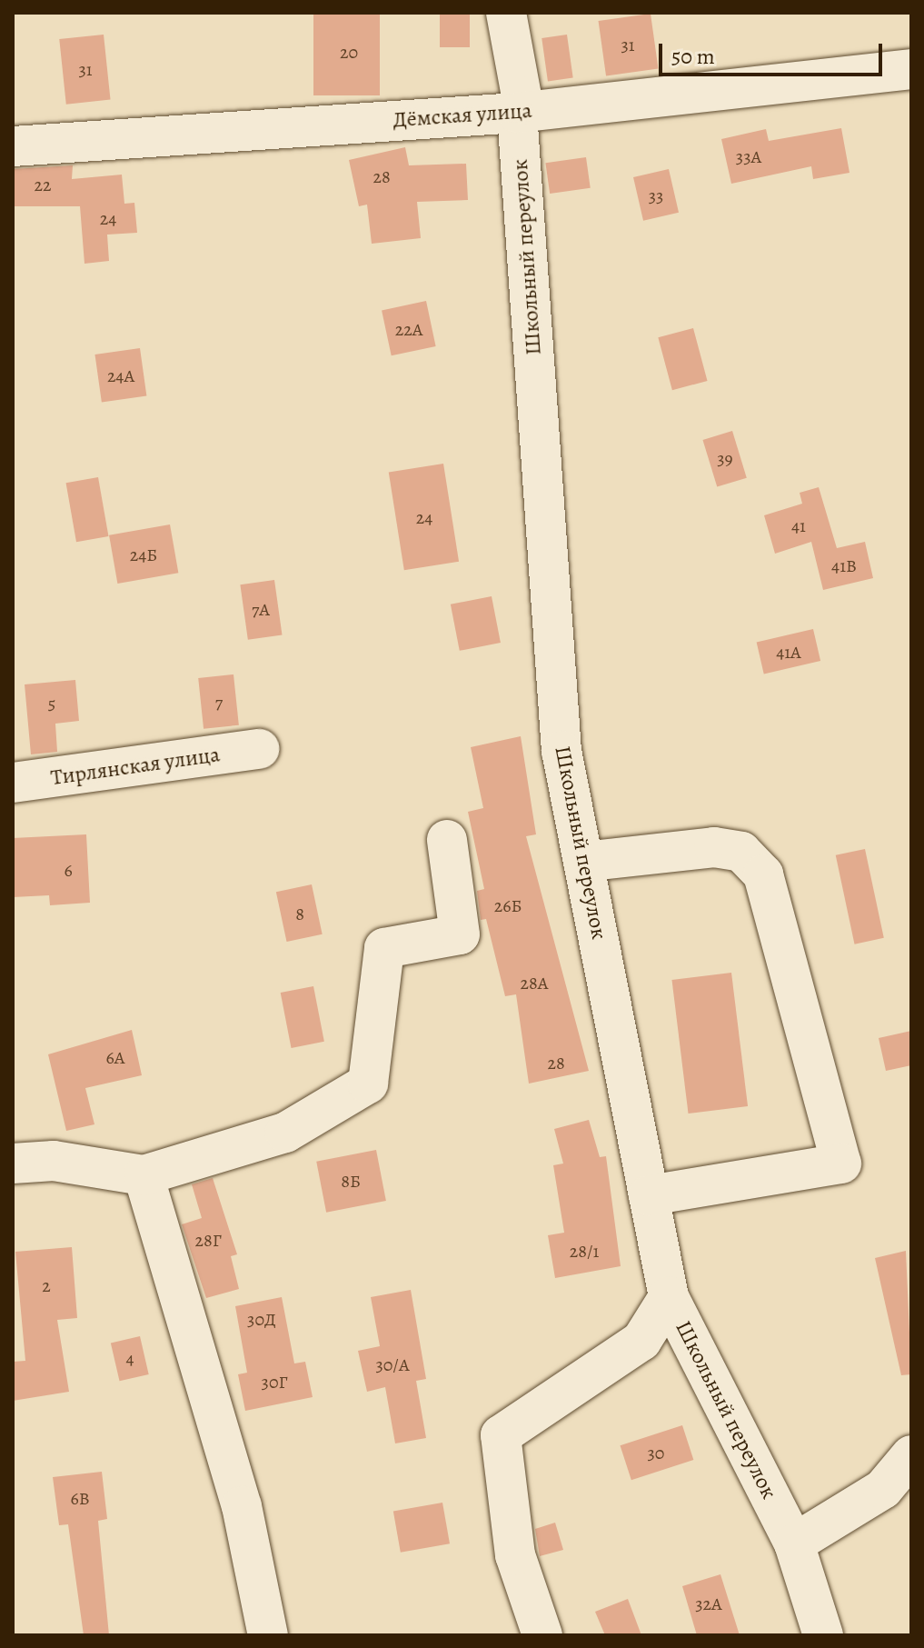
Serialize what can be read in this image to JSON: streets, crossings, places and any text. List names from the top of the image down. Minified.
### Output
{"streets":{"street":["Дёмская улица","Школьный переулок","Тирлянская улица"]},"crossings":[["Дёмская улица","Школьный переулок"]],"house_numbers":["31","20","31","33А","28","22","33","24","22А","24А","39","24","41","24Б","41В","7А","41А","7","5","6","26Б","8","28А","6А","28","8Б","28Г","28/1","2","30Д","4","30/А","30Г","30","6В","32А"],"scale_bar":"50 m"}
